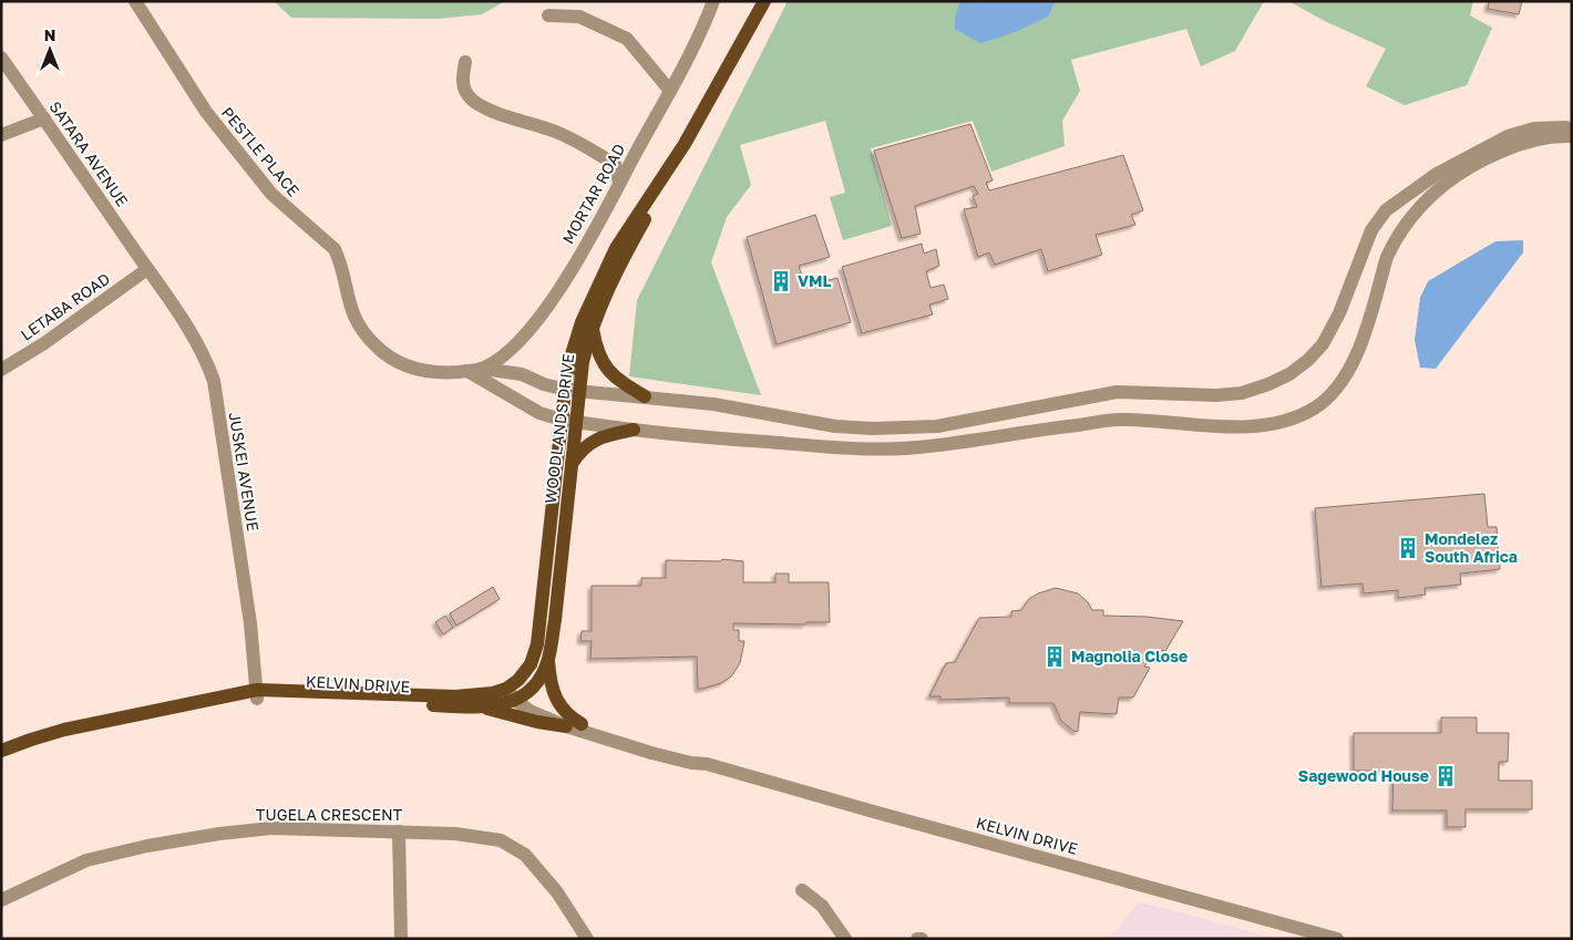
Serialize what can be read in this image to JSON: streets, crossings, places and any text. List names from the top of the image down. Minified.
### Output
{"streets":{"main road":["WOODLANDS DRIVE","KELVIN DRIVE"],"street":["PESTLE PLACE","SATARA AVENUE","MORTAR ROAD","LETABA ROAD","JUSKEI AVENUE","TUGELA CRESCENT"]},"crossings":[["PESTLE PLACE","MORTAR ROAD"],["SATARA AVENUE","LETABA ROAD"],["SATARA AVENUE","JUSKEI AVENUE"],["LETABA ROAD","JUSKEI AVENUE"],["WOODLANDS DRIVE","KELVIN DRIVE"],["JUSKEI AVENUE","KELVIN DRIVE"]],"places":{"building":["VML","Mondelez South Africa","Magnolia Close","Sagewood House"]},"north":"top"}
